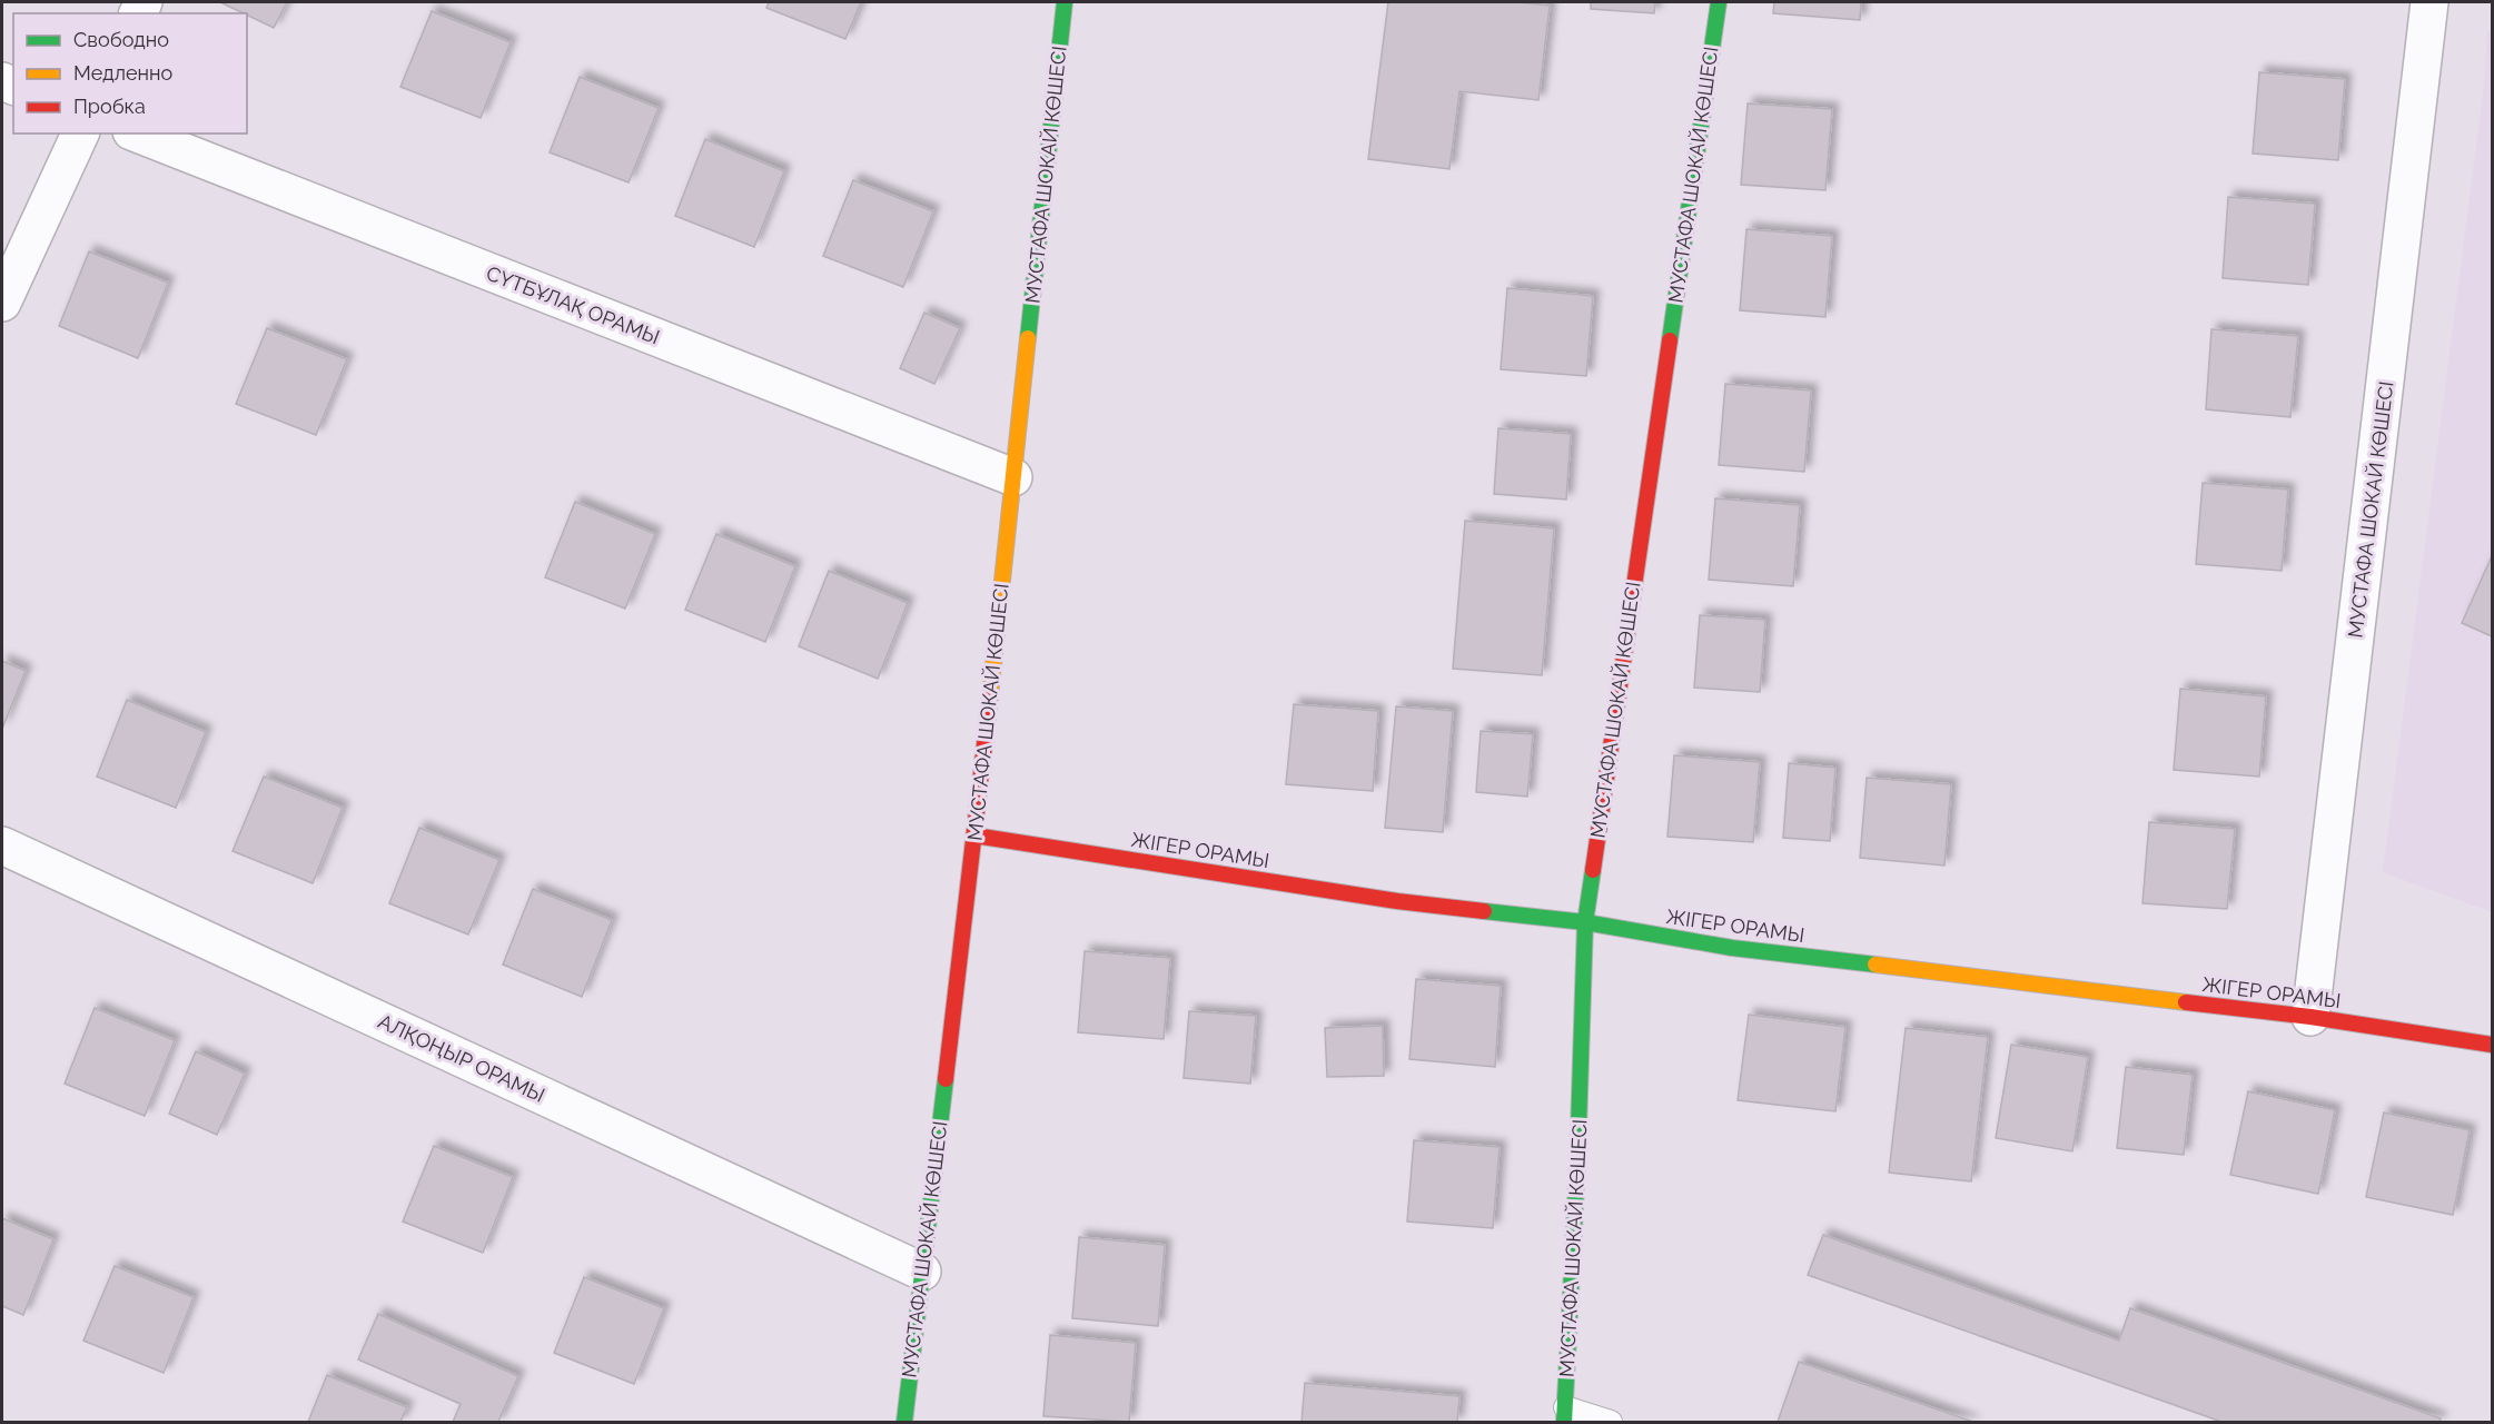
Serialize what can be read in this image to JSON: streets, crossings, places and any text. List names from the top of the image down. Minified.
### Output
{"streets":{"street":["МУСТАФА ШОКАЙ КӨШЕСІ","CҮТБҰЛАҚ ОРАМЫ","ЖІГЕР ОРАМЫ","АЛҚОҢЫР ОРАМЫ"]},"crossings":[["МУСТАФА ШОКАЙ КӨШЕСІ","CҮТБҰЛАҚ ОРАМЫ"],["МУСТАФА ШОКАЙ КӨШЕСІ","ЖІГЕР ОРАМЫ"],["МУСТАФА ШОКАЙ КӨШЕСІ","АЛҚОҢЫР ОРАМЫ"]],"legend":["Свободно","Медленно","Пробка"]}
